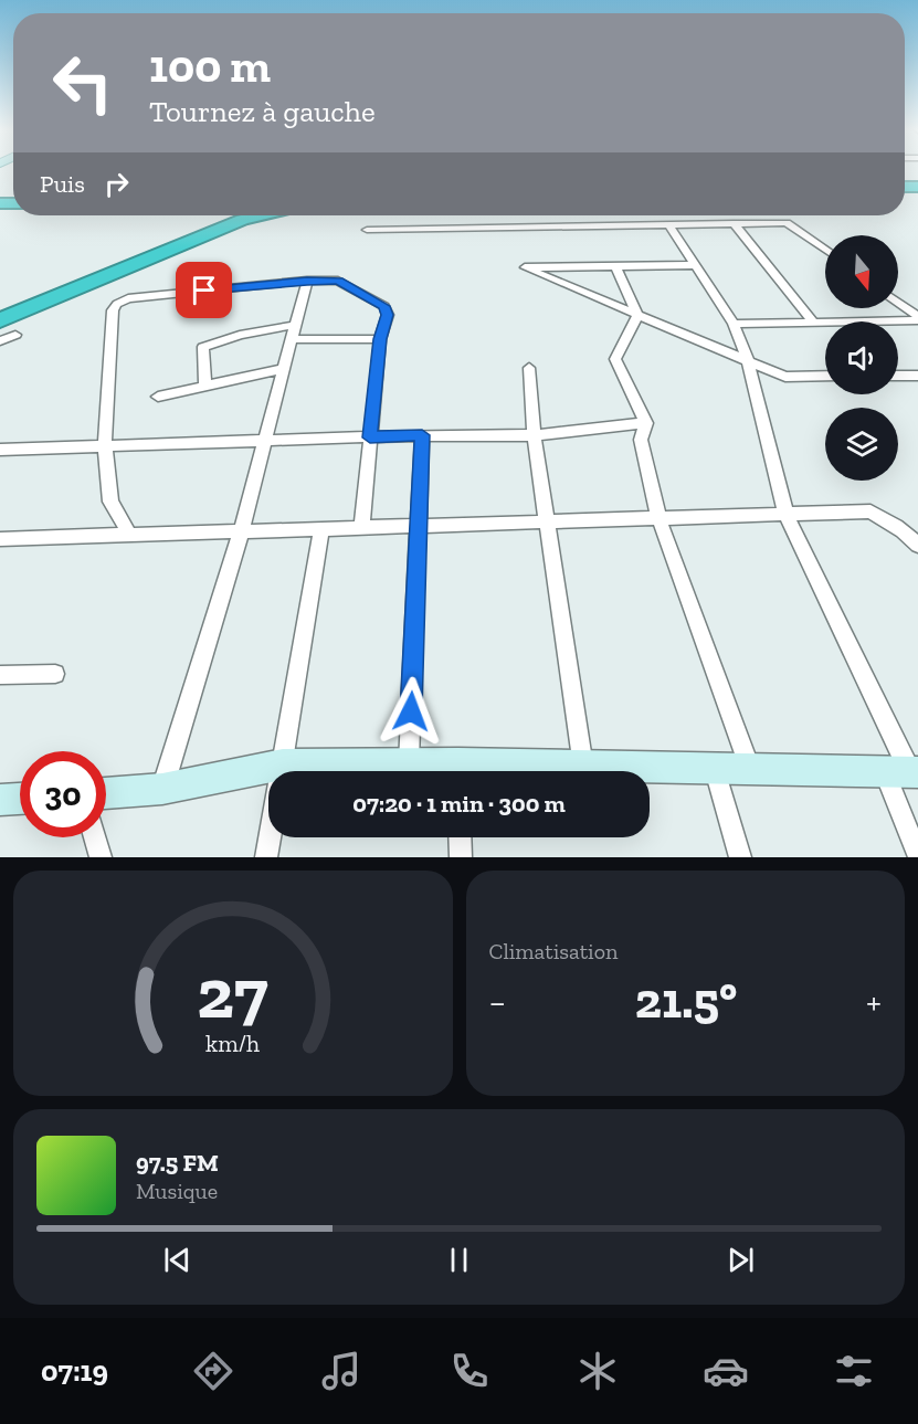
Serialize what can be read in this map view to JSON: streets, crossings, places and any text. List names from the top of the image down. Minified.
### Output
{"north":"bottom","page":{"turn":["100 m","Tournez à gauche"],"then":"Puis","limit":"30","trip":"07:20 · 1 min · 300 m","tile":"Climatisation","heat":["−","21.5°","+"],"song":["97.5 FM","Musique"],"tabs":"07:19","gauge":["27","km/h"]}}
